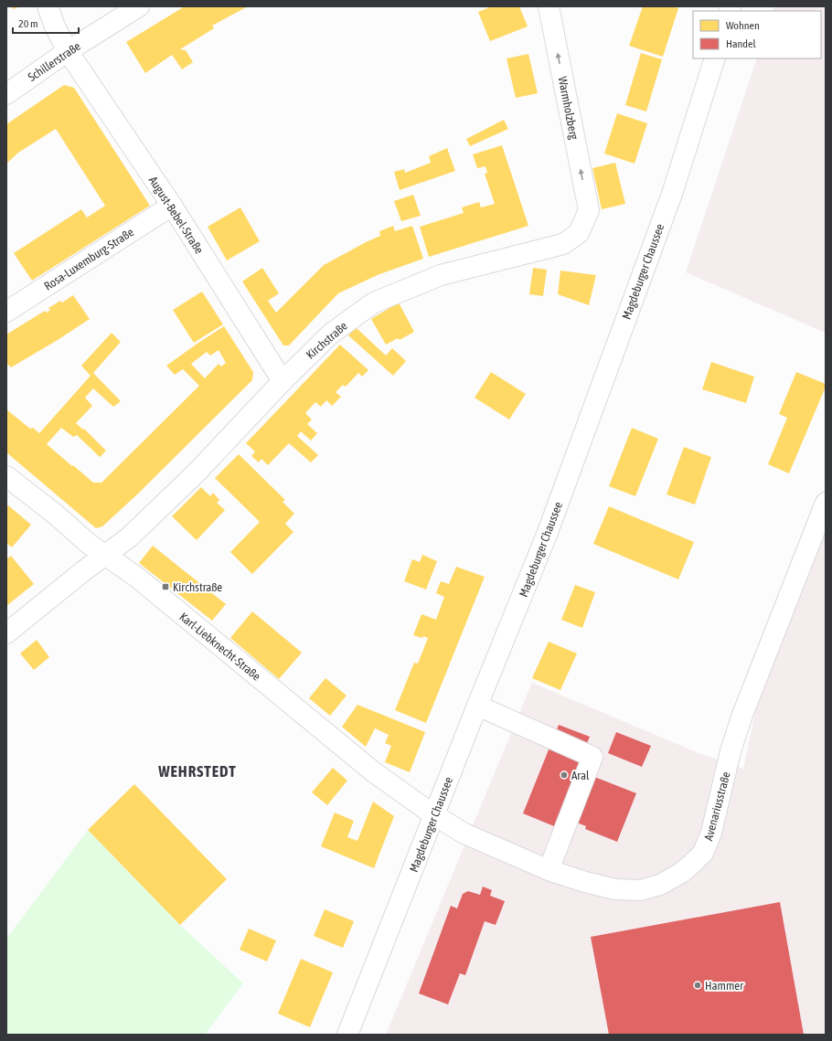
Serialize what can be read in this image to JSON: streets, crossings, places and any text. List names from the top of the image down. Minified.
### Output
{"streets":{"street":["Schillerstraße","Warmholzberg","August-Bebel-Straße","Rosa-Luxemburg-Straße","Magdeburger Chaussee","Kirchstraße","Karl-Liebknecht-Straße","Avenariusstraße"]},"crossings":[["Schillerstraße","August-Bebel-Straße"],["Warmholzberg","Kirchstraße"],["August-Bebel-Straße","Rosa-Luxemburg-Straße"],["August-Bebel-Straße","Kirchstraße"],["Magdeburger Chaussee","Karl-Liebknecht-Straße"],["Magdeburger Chaussee","Avenariusstraße"],["Kirchstraße","Karl-Liebknecht-Straße"],["Karl-Liebknecht-Straße","Avenariusstraße"]],"one_way":["Warmholzberg"],"districts":["WEHRSTEDT"],"places":{"transit":["Kirchstraße"],"other":["Aral","Hammer"]},"legend":["Wohnen","Handel"],"scale_bar":"20 m"}
